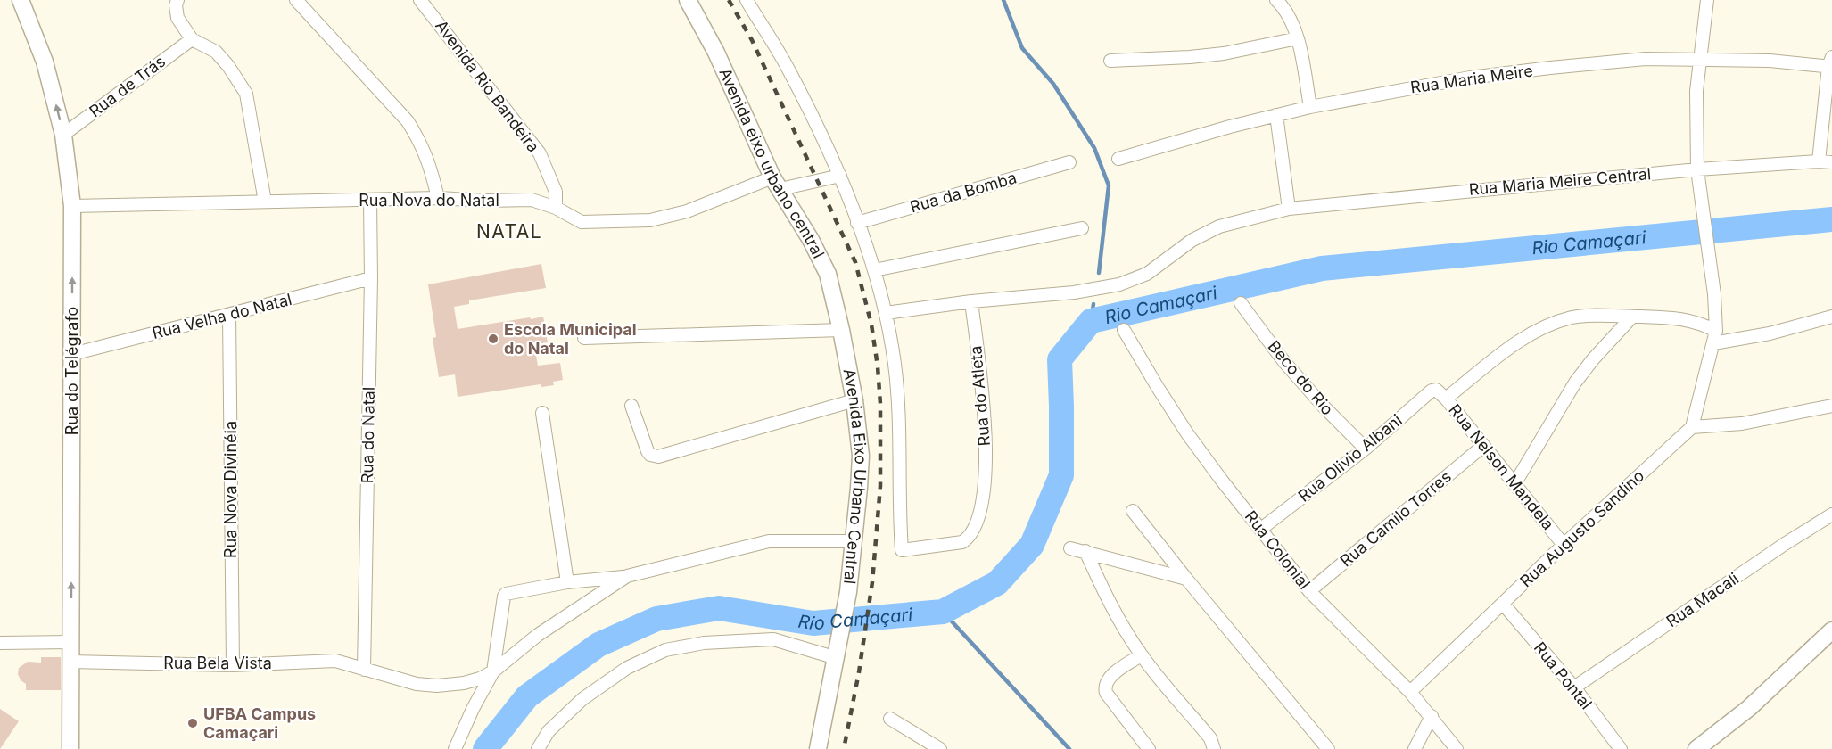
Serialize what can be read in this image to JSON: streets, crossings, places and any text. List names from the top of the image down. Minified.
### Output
{"streets":{"street":["Rua Maria Meire","Rua de Trás","Avenida Rio Bandeira","Avenida eixo urbano central","Rua Maria Meire Central","Rua da Bomba","Rua Nova do Natal","Rua Velha do Natal","Rua do Telégrafo","Beco do Rio","Rua do Atleta","Rua do Natal","Rua Olivio Albani","Rua Nelson Mandela","Avenida Eixo Urbano Central","Rua Nova Divinéia","Rua Camilo Torres","Rua Augusto Sandino","Rua Colonial","Rua Macali","Rua Bela Vista","Rua Pontal"]},"crossings":[["Rua de Trás","Rua do Telégrafo"],["Avenida Rio Bandeira","Rua Nova do Natal"],["Avenida eixo urbano central","Rua Nova do Natal"],["Avenida eixo urbano central","Avenida Eixo Urbano Central"],["Rua Maria Meire Central","Rua do Atleta"],["Rua Nova do Natal","Rua do Telégrafo"],["Rua Nova do Natal","Rua do Natal"],["Rua Velha do Natal","Rua do Telégrafo"],["Rua Velha do Natal","Rua do Natal"],["Rua Velha do Natal","Rua Nova Divinéia"],["Rua do Telégrafo","Rua Bela Vista"],["Beco do Rio","Rua Olivio Albani"],["Rua do Natal","Rua Bela Vista"],["Rua Olivio Albani","Rua Nelson Mandela"],["Rua Olivio Albani","Rua Colonial"],["Rua Nelson Mandela","Rua Camilo Torres"],["Rua Nelson Mandela","Rua Augusto Sandino"],["Rua Nova Divinéia","Rua Bela Vista"],["Rua Camilo Torres","Rua Colonial"],["Rua Augusto Sandino","Rua Colonial"],["Rua Augusto Sandino","Rua Pontal"],["Rua Macali","Rua Pontal"]],"one_way":["Rua do Telégrafo"],"districts":["NATAL"],"water":["Rio Camaçari"],"places":["Escola Municipal do Natal","UFBA Campus Camaçari"]}
